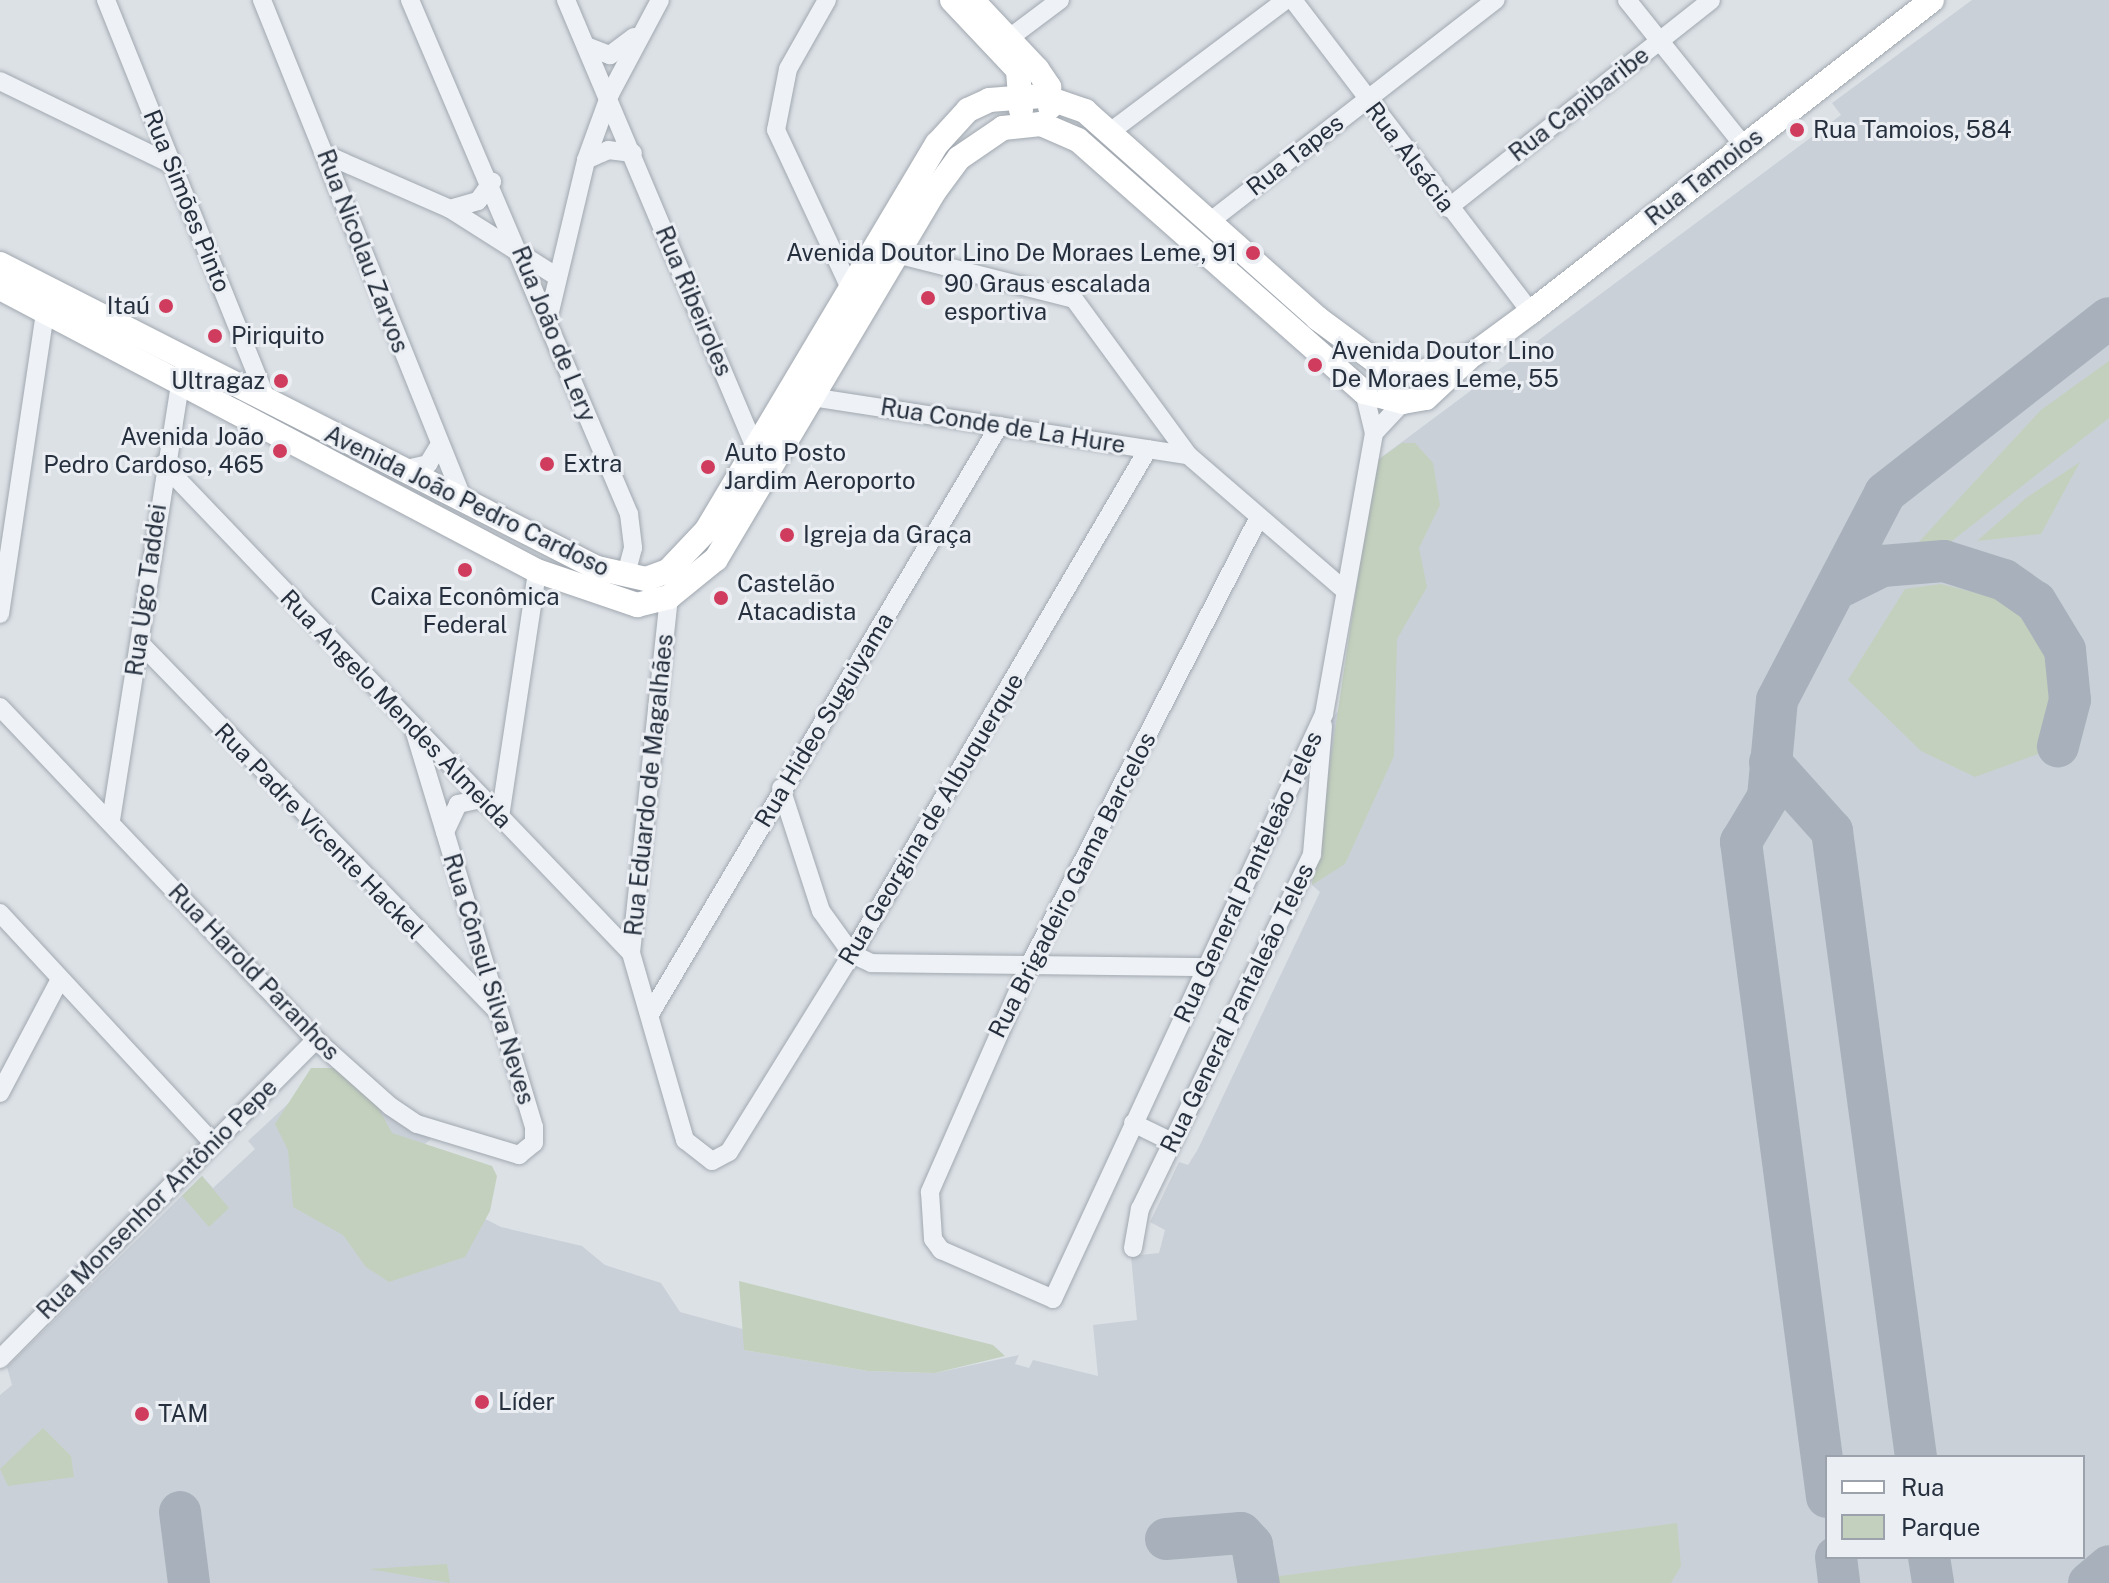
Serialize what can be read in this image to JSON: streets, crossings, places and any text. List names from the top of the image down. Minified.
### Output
{"streets":{"main road":["Rua Tamoios","Avenida João Pedro Cardoso"],"street":["Rua Capibaribe","Rua Tapes","Rua Alsácia","Rua Simões Pinto","Rua Nicolau Zarvos","Rua Ribeiroles","Rua João de Lery","Rua Conde de La Hure","Rua Ugo Taddei","Rua Angelo Mendes Almeida","Rua Hideo Suguiyama","Rua Eduardo de Magalhães","Rua Georgina de Albuquerque","Rua Padre Vicente Hackel","Rua General Panteleão Teles","Rua Brigadeiro Gama Barcelos","Rua Harold Paranhos","Rua Cônsul Silva Neves","Rua General Pantaleão Teles","Rua Monsenhor Antônio Pepe"]},"crossings":[["Rua Capibaribe","Rua Alsácia"],["Rua Tapes","Rua Alsácia"],["Rua Alsácia","Rua Tamoios"],["Rua Simões Pinto","Avenida João Pedro Cardoso"],["Rua Nicolau Zarvos","Avenida João Pedro Cardoso"],["Rua Ribeiroles","Avenida João Pedro Cardoso"],["Rua João de Lery","Avenida João Pedro Cardoso"],["Rua Conde de La Hure","Rua Hideo Suguiyama"],["Rua Conde de La Hure","Rua Georgina de Albuquerque"],["Avenida João Pedro Cardoso","Rua Ugo Taddei"],["Avenida João Pedro Cardoso","Rua Eduardo de Magalhães"],["Rua Ugo Taddei","Rua Angelo Mendes Almeida"],["Rua Ugo Taddei","Rua Padre Vicente Hackel"],["Rua Ugo Taddei","Rua Harold Paranhos"],["Rua Angelo Mendes Almeida","Rua Eduardo de Magalhães"],["Rua Angelo Mendes Almeida","Rua Cônsul Silva Neves"],["Rua Hideo Suguiyama","Rua Eduardo de Magalhães"],["Rua Eduardo de Magalhães","Rua Georgina de Albuquerque"],["Rua Padre Vicente Hackel","Rua Cônsul Silva Neves"],["Rua General Panteleão Teles","Rua Brigadeiro Gama Barcelos"],["Rua General Panteleão Teles","Rua General Pantaleão Teles"],["Rua Harold Paranhos","Rua Cônsul Silva Neves"],["Rua Harold Paranhos","Rua Monsenhor Antônio Pepe"]],"places":["Rua Tamoios, 584","Avenida Doutor Lino De Moraes Leme, 91","90 Graus escalada esportiva","Itaú","Piriquito","Avenida Doutor Lino De Moraes Leme, 55","Ultragaz","Avenida João Pedro Cardoso, 465","Extra","Auto Posto Jardim Aeroporto","Igreja da Graça","Caixa Econômica Federal","Castelão Atacadista","Líder","TAM"],"legend":["Rua","Parque"]}
